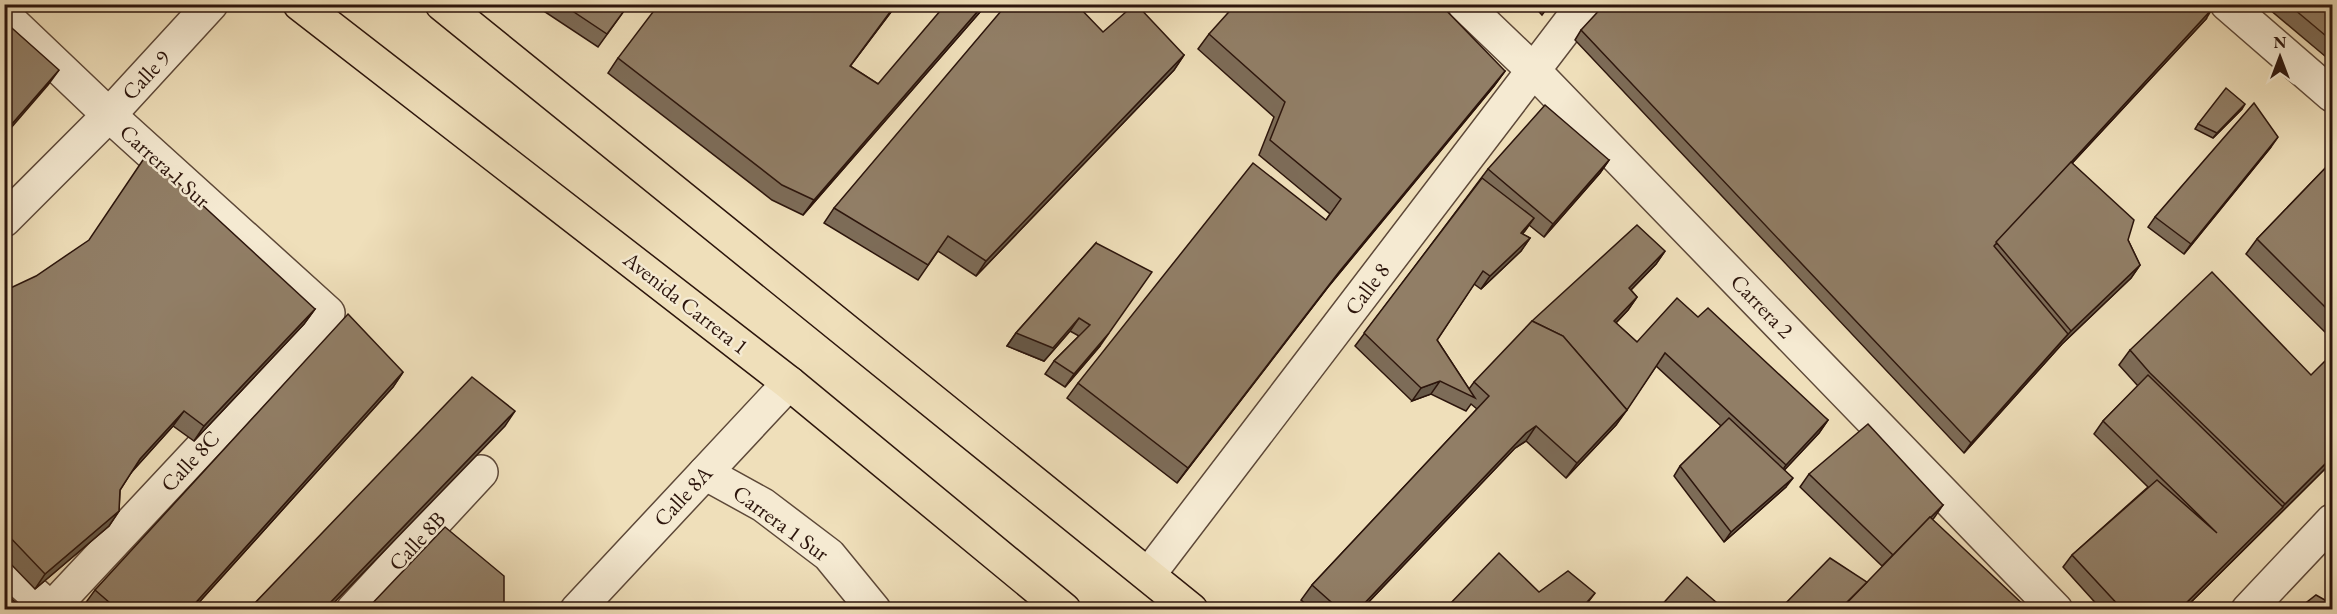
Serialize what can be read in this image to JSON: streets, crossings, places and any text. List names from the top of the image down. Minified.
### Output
{"streets":{"main road":["Avenida Carrera 1"],"street":["Calle 9","Carrera 1 Sur","Calle 8","Carrera 2","Calle 8C","Calle 8A","Calle 8B"]},"crossings":[["Calle 9","Carrera 1 Sur"],["Carrera 1 Sur","Calle 8C"],["Carrera 1 Sur","Calle 8A"],["Calle 8","Carrera 2"],["Avenida Carrera 1","Calle 8A"]],"north":"top"}
